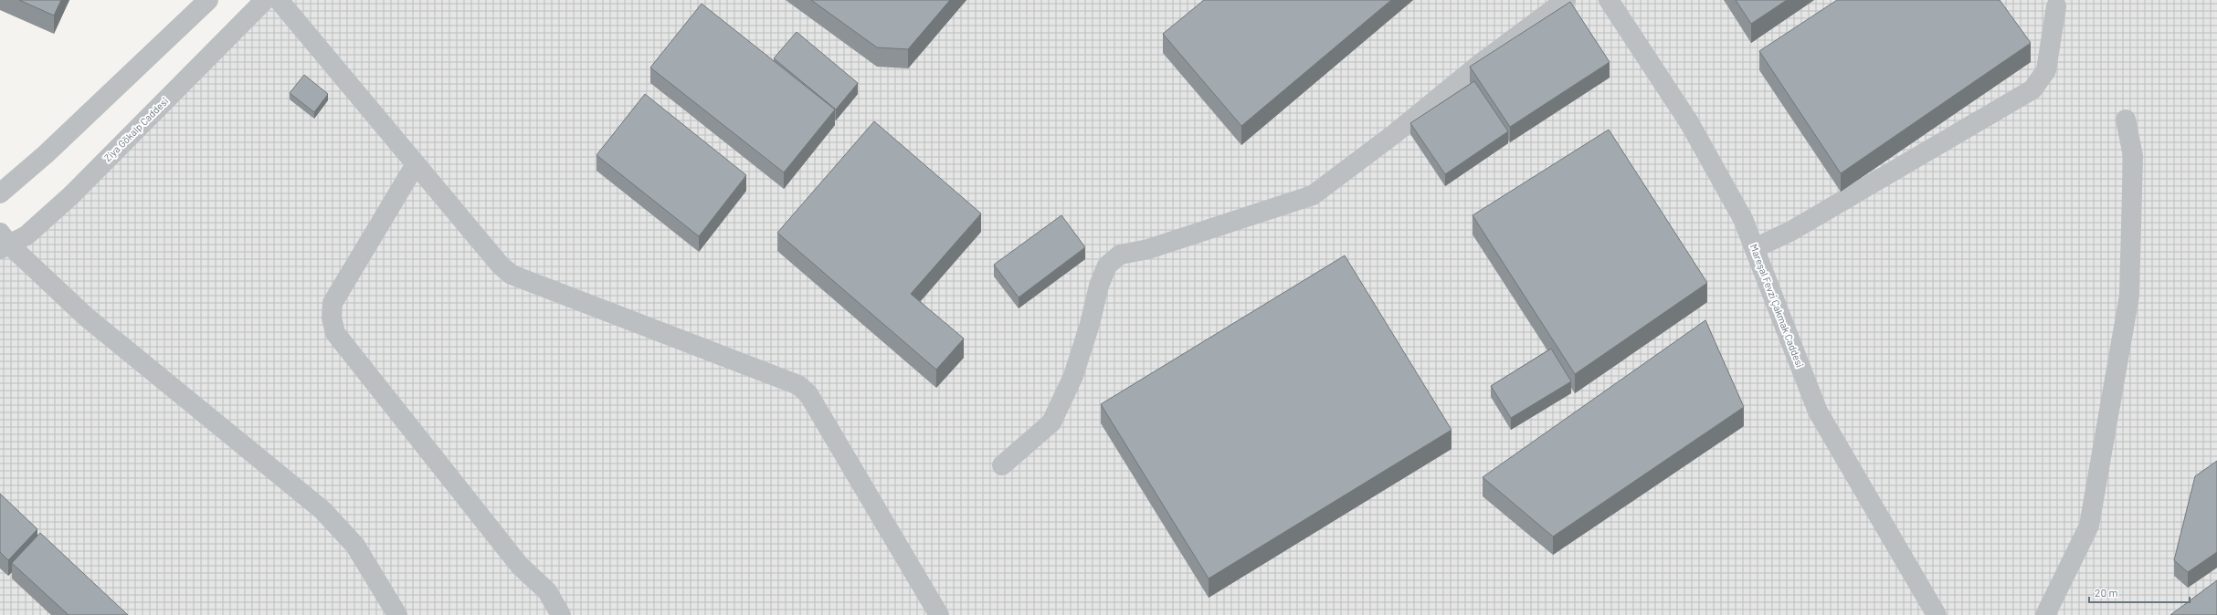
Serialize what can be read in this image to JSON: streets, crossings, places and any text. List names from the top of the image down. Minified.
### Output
{"streets":{"street":["Ziya Gökalp Caddesi","Mareşal Fevzi Çakmak Caddesi"]},"scale_bar":"20 m"}
